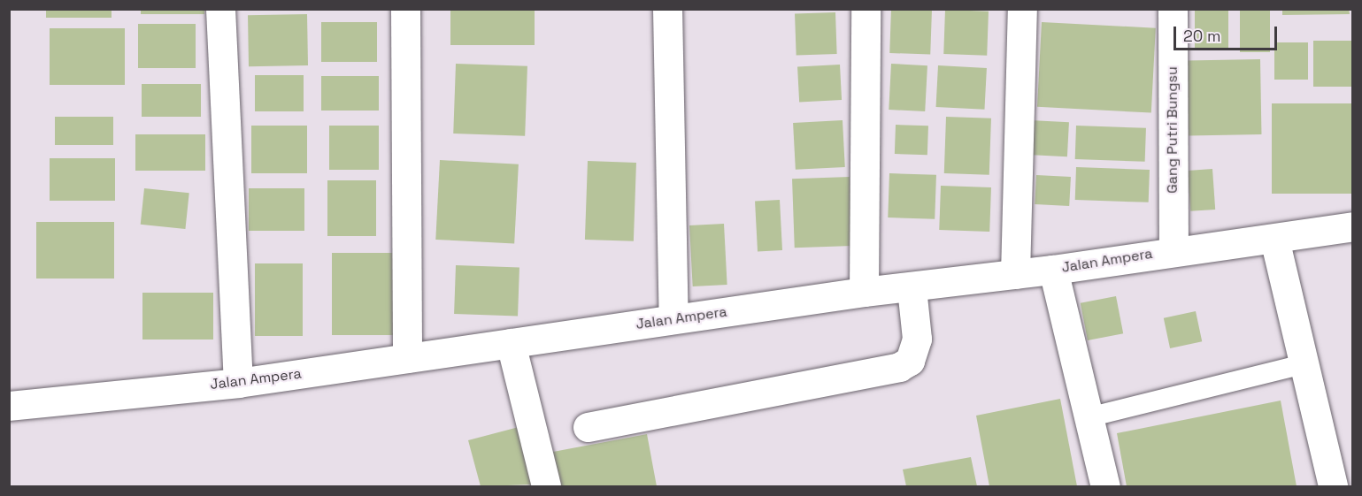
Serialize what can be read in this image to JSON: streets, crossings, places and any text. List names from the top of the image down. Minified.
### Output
{"streets":{"street":["Gang Putri Bungsu","Jalan Ampera"]},"crossings":[["Gang Putri Bungsu","Jalan Ampera"]],"scale_bar":"20 m"}
